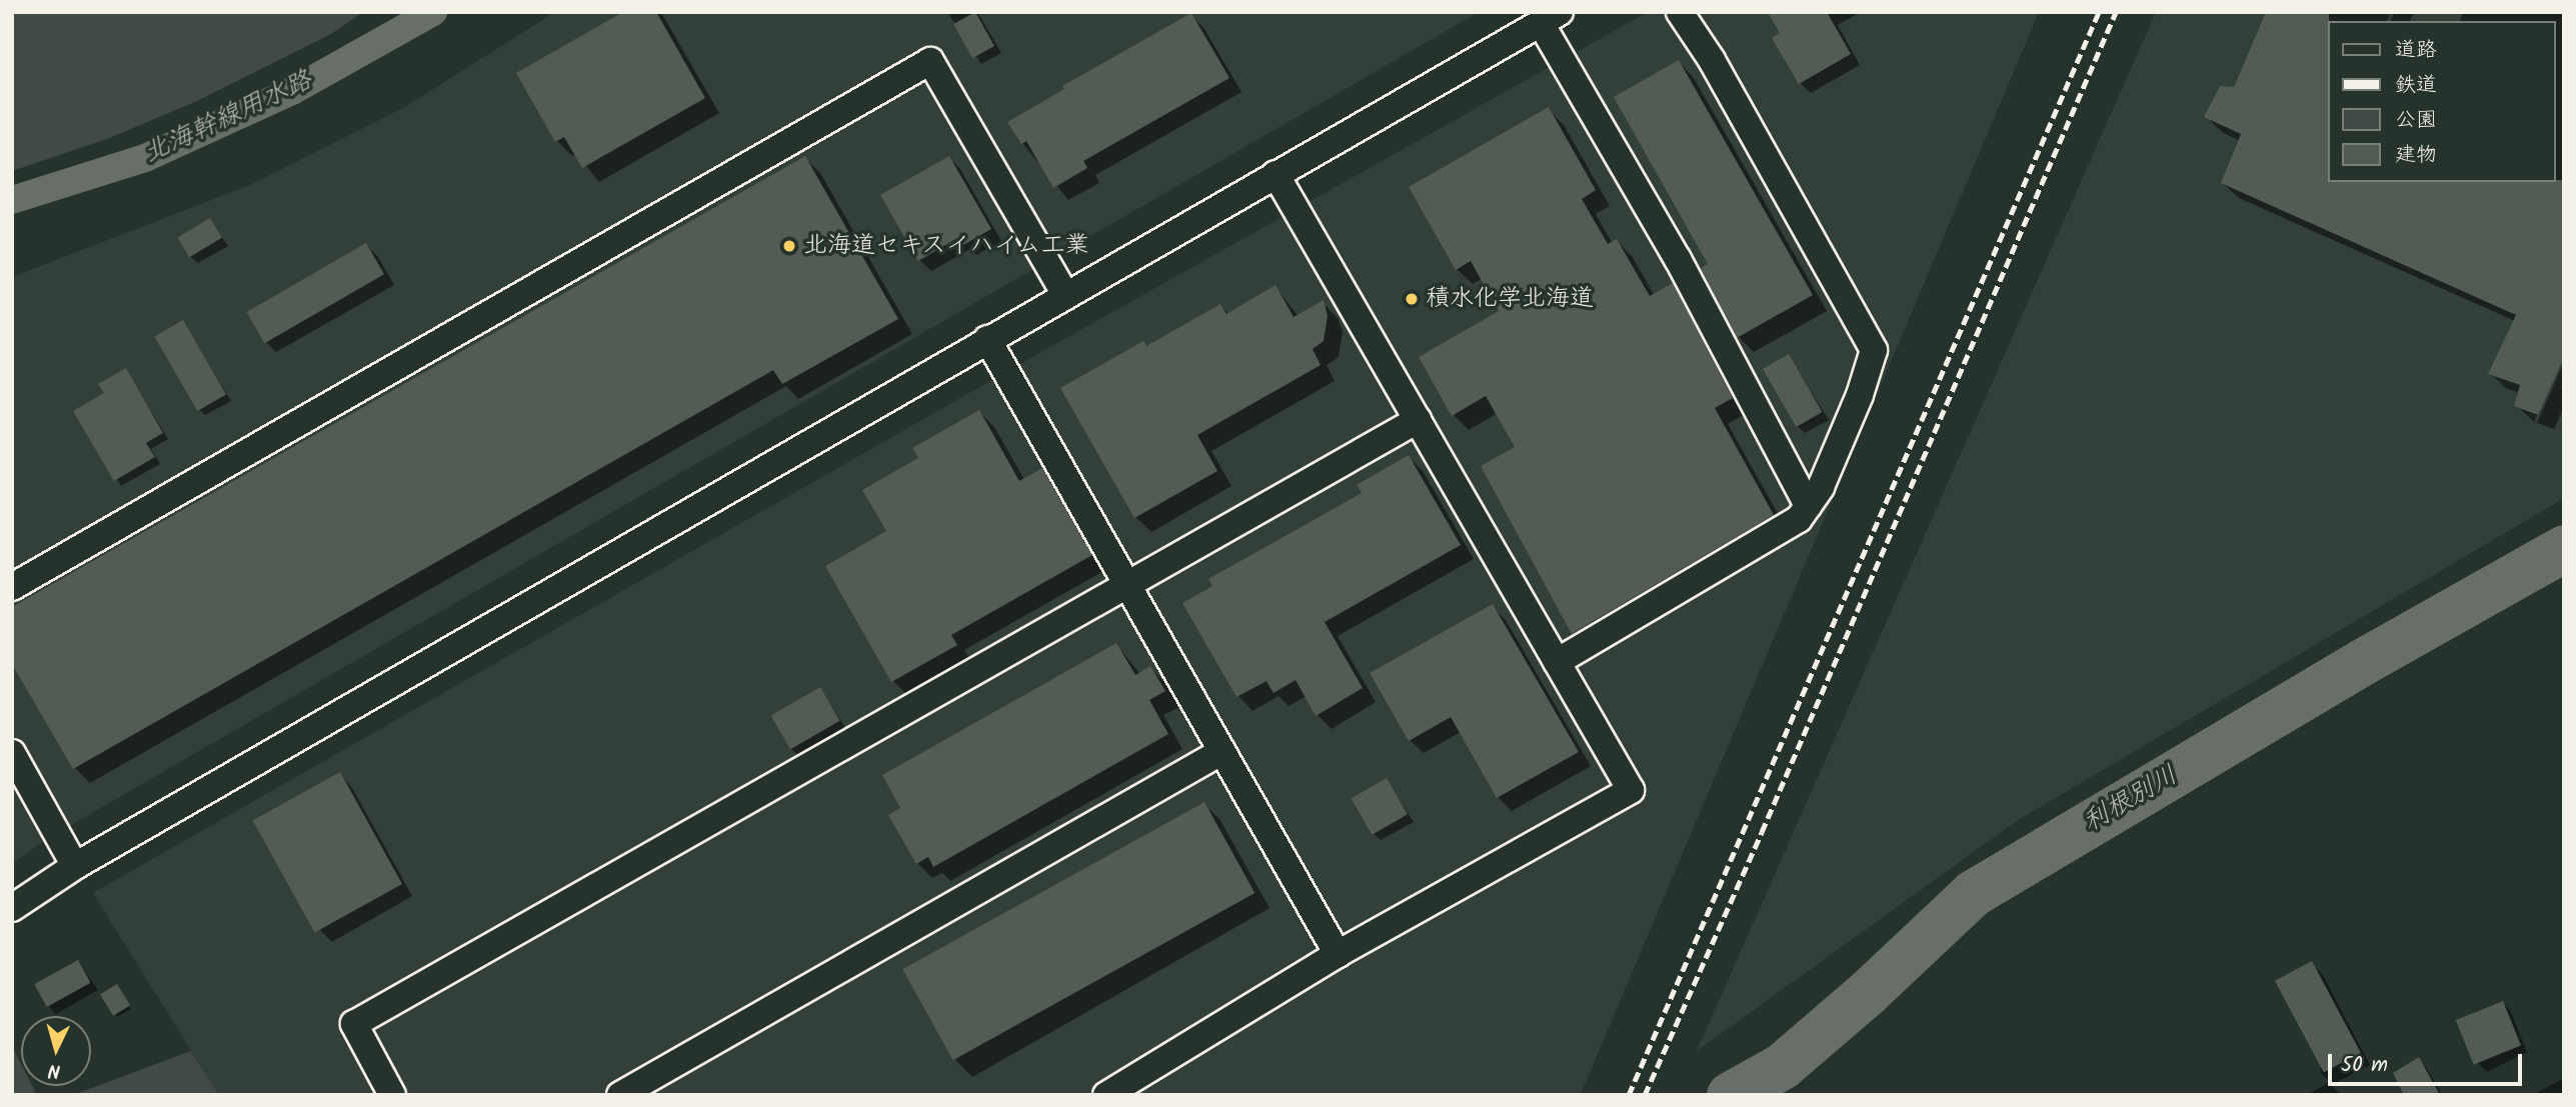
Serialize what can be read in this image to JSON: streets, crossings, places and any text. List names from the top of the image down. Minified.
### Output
{"water":["北海幹線用水路","利根別川"],"places":["北海道セキスイハイム工業","積水化学北海道"],"legend":["道路","鉄道","公園","建物"],"scale_bar":"50 m","north":"bottom"}
